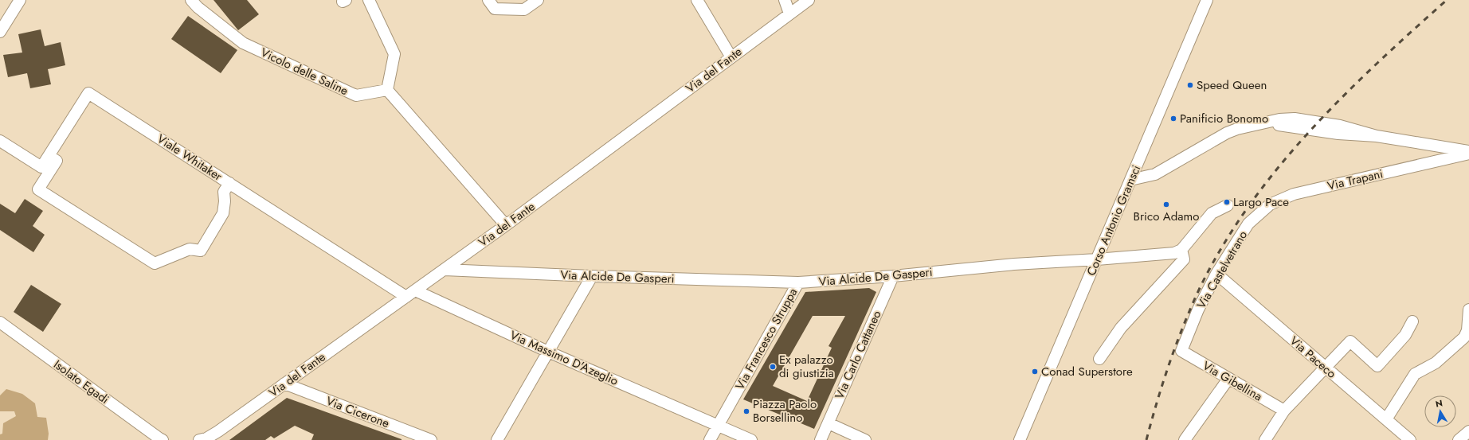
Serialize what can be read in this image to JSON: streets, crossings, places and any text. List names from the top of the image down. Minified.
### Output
{"streets":{"street":["Via del Fante","Vicolo delle Saline","Viale Whitaker","Via Trapani","Corso Antonio Gramsci","Via Castelvetrano","Via Alcide De Gasperi","Via Francesco Struppa","Via Carlo Cattaneo","Via Paceco","Via Massimo D'Azeglio","Via Gibellina","Isolato Egadi","Via Cicerone"]},"crossings":[["Via del Fante","Viale Whitaker"],["Via del Fante","Via Alcide De Gasperi"],["Via del Fante","Via Massimo D'Azeglio"],["Via del Fante","Via Cicerone"],["Viale Whitaker","Via Massimo D'Azeglio"],["Via Trapani","Via Castelvetrano"],["Corso Antonio Gramsci","Via Alcide De Gasperi"],["Via Castelvetrano","Via Paceco"],["Via Castelvetrano","Via Gibellina"],["Via Alcide De Gasperi","Via Francesco Struppa"],["Via Alcide De Gasperi","Via Carlo Cattaneo"],["Via Francesco Struppa","Via Massimo D'Azeglio"]],"places":["Speed Queen","Panificio Bonomo","Largo Pace","Brico Adamo","Ex palazzo di giustizia","Conad Superstore","Piazza Paolo Borsellino"],"north":"top"}
